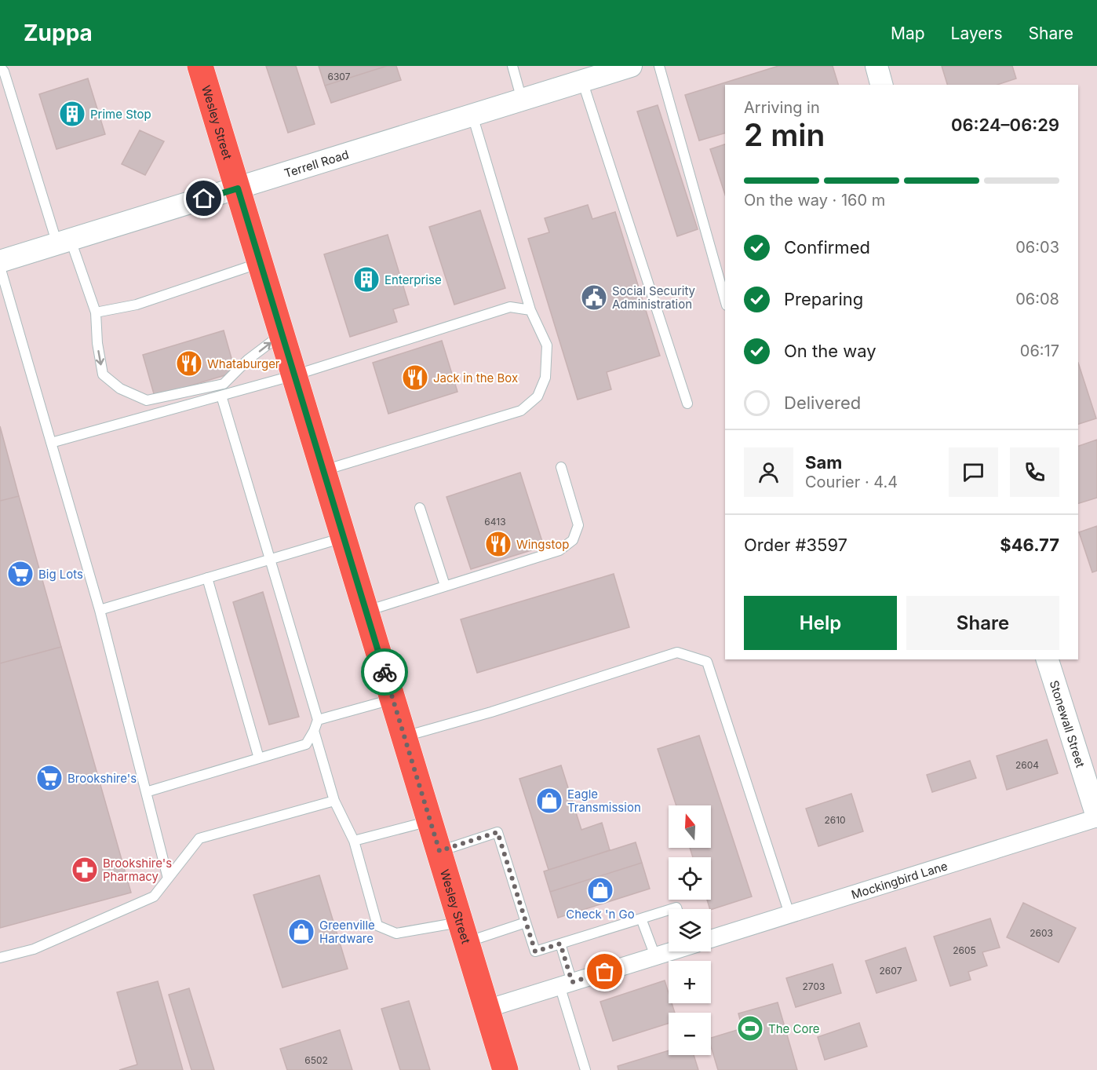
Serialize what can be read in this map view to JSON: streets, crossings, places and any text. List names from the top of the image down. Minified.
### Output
{"streets":{"main road":["Wesley Street"],"street":["Terrell Road","Stonewall Street","Mockingbird Lane"]},"crossings":[["Wesley Street","Terrell Road"],["Wesley Street","Mockingbird Lane"],["Stonewall Street","Mockingbird Lane"]],"places":{"building":["Prime Stop","Enterprise"],"public building":["Social Security Administration"],"restaurant":["Whataburger","Jack in the Box","Wingstop"],"supermarket":["Big Lots","Brookshire's"],"shop":["Eagle Transmission","Check 'n Go","Greenville Hardware"],"pharmacy":["Brookshire's Pharmacy"],"sports":["The Core"]},"house_numbers":["6307","6413","2604","2610","2603","2605","2607","2703","6502"],"north":"top","page":{"header":"Zuppa","nav":["Map","Layers","Share"],"heading":["2 min","Arriving in","06:24–06:29"],"panel":["Sam","Courier · 4.4","Order #3597","$46.77"],"bar":"On the way · 160 m","list":[["Confirmed","06:03"],["Preparing","06:08"],["On the way","06:17"],"Delivered"],"buttons":["Help","Share"],"map_buttons":["+","−"]}}
